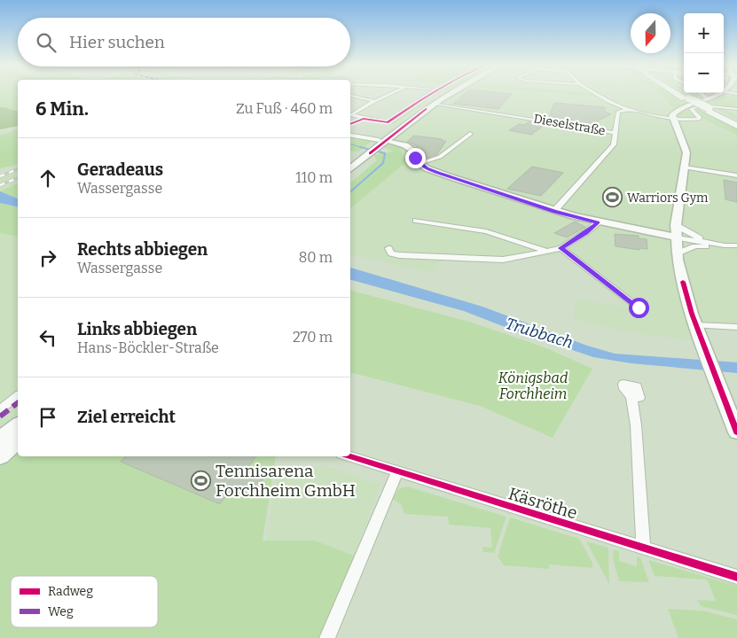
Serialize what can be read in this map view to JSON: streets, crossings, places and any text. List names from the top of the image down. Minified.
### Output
{"streets":{"street":["Dieselstraße","Käsröthe"]},"water":["Trubbach"],"parks":["Königsbad Forchheim"],"places":{"sports":["Warriors Gym","Tennisarena Forchheim GmbH"]},"legend":["Radweg","Weg"],"north":"bottom","page":{"map_buttons":["+","−"],"search":"Hier suchen","heading":["6 Min.","Zu Fuß · 460 m"],"list":[["Geradeaus","Wassergasse","110 m"],["Rechts abbiegen","Wassergasse","80 m"],["Links abbiegen","Hans-Böckler-Straße","270 m"],"Ziel erreicht"]}}
